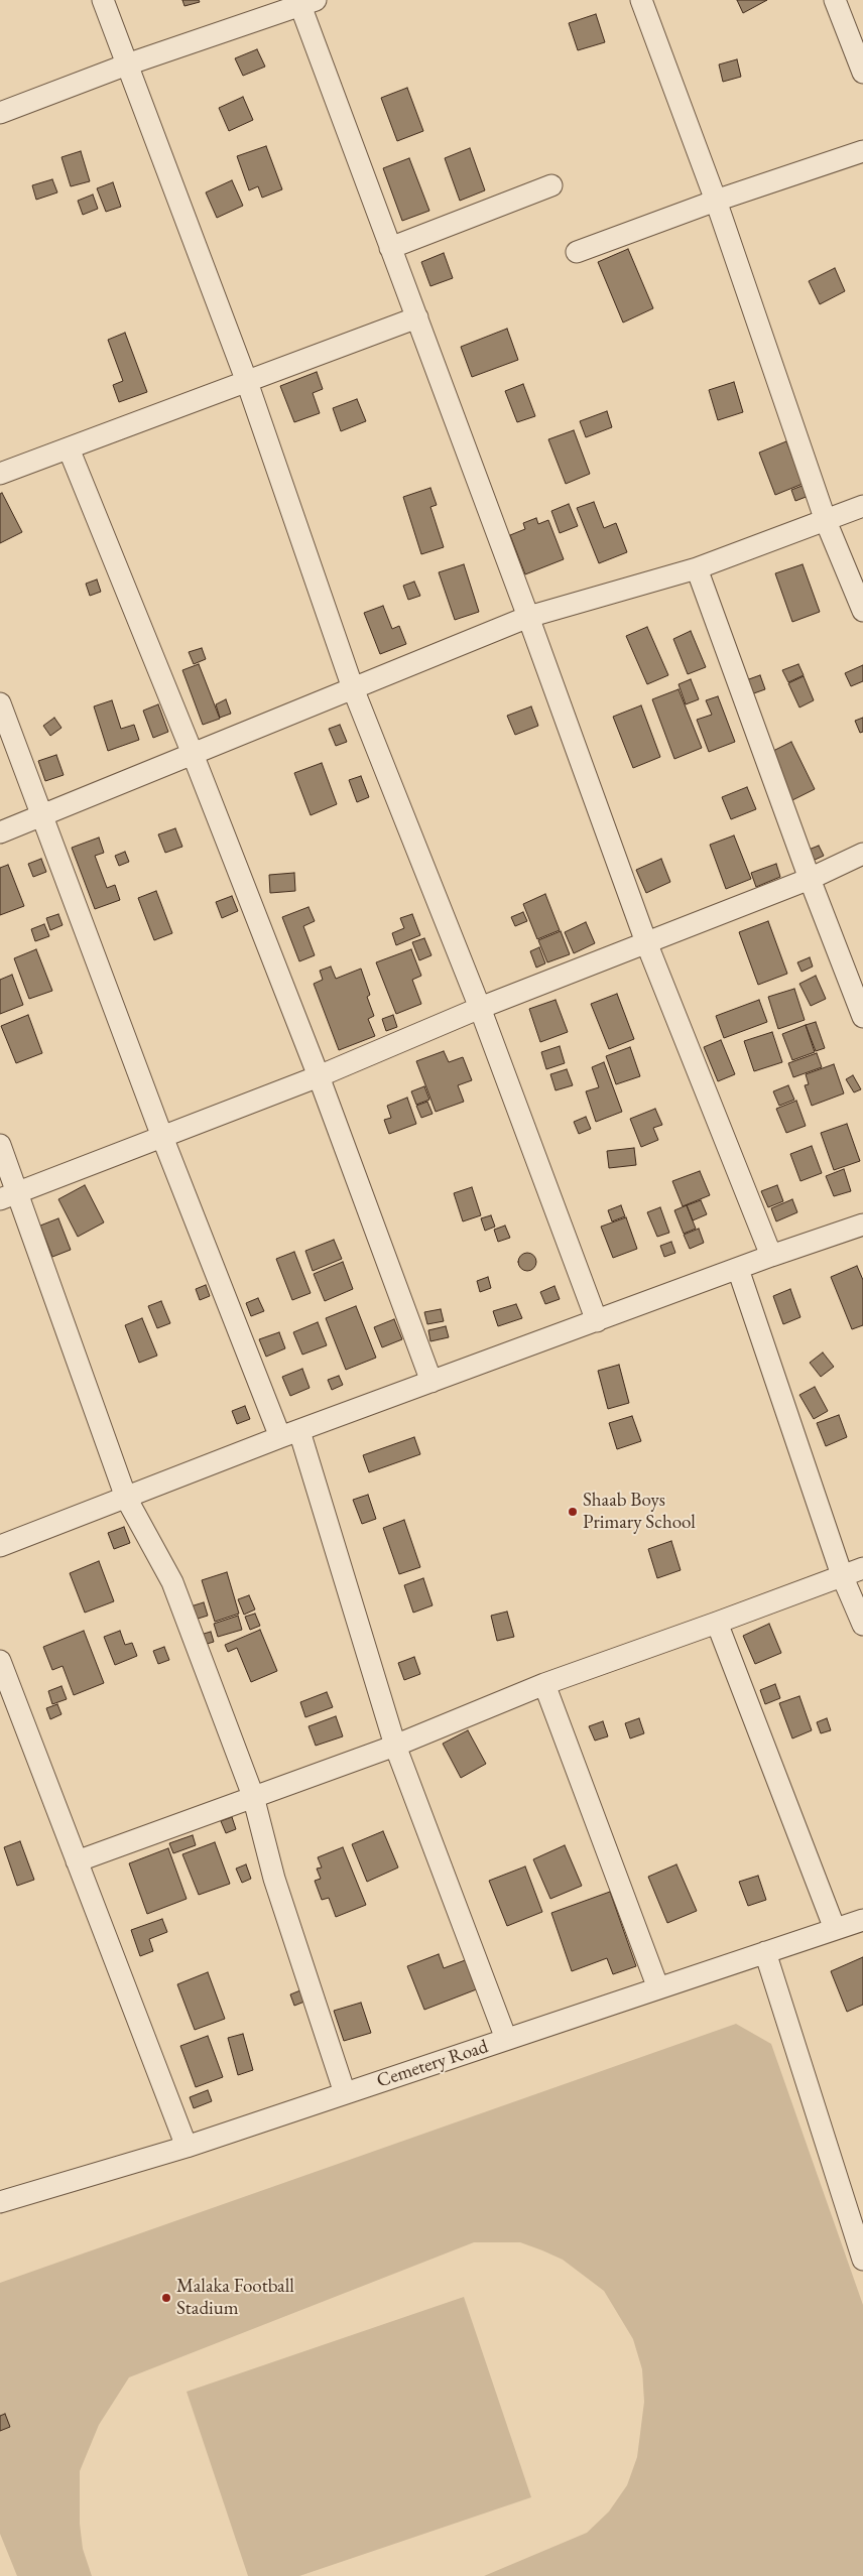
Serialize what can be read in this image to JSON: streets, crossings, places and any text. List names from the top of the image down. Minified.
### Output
{"streets":{"street":["Cemetery Road"]},"places":["Shaab Boys Primary School","Malaka Football Stadium"]}
